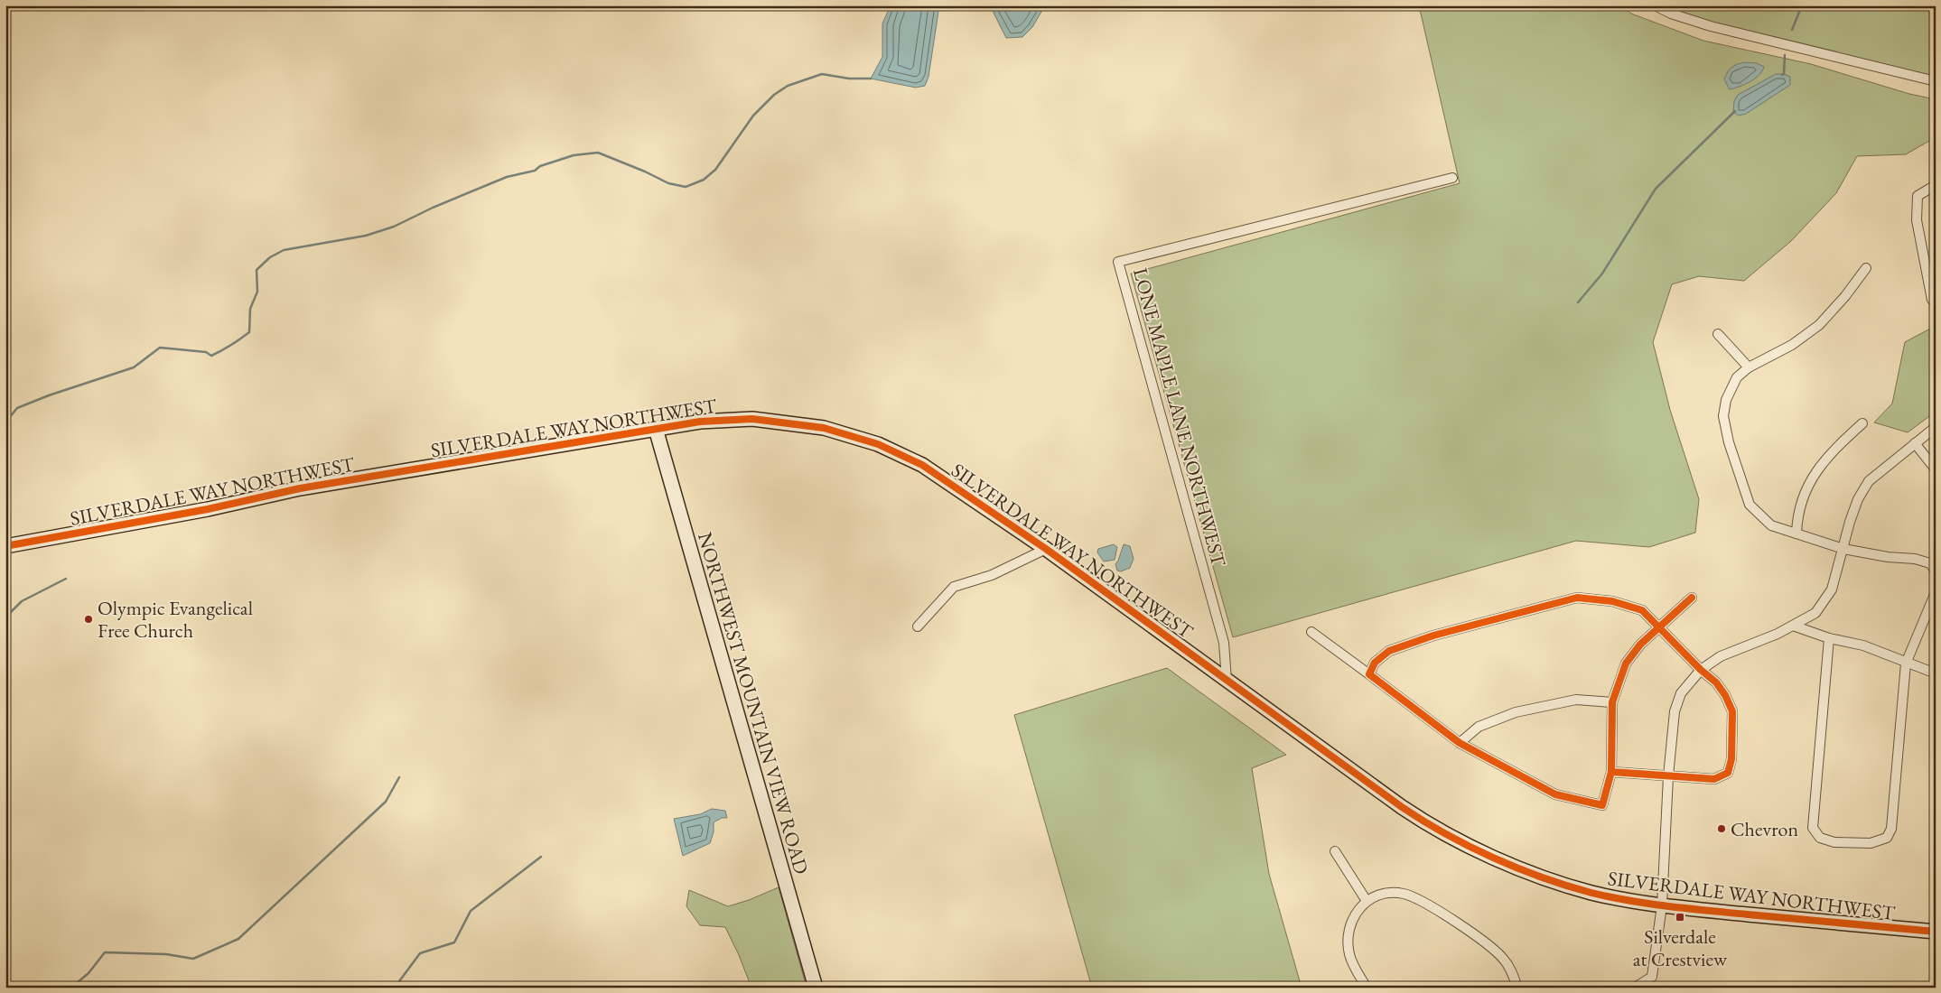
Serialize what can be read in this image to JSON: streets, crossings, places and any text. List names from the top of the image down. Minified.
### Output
{"streets":{"main road":["SILVERDALE WAY NORTHWEST","NORTHWEST MOUNTAIN VIEW ROAD"],"street":["LONE MAPLE LANE NORTHWEST"]},"crossings":[["LONE MAPLE LANE NORTHWEST","SILVERDALE WAY NORTHWEST"],["SILVERDALE WAY NORTHWEST","NORTHWEST MOUNTAIN VIEW ROAD"]],"places":{"other":["Olympic Evangelical Free Church","Chevron"],"transit":["Silverdale at Crestview"]}}
